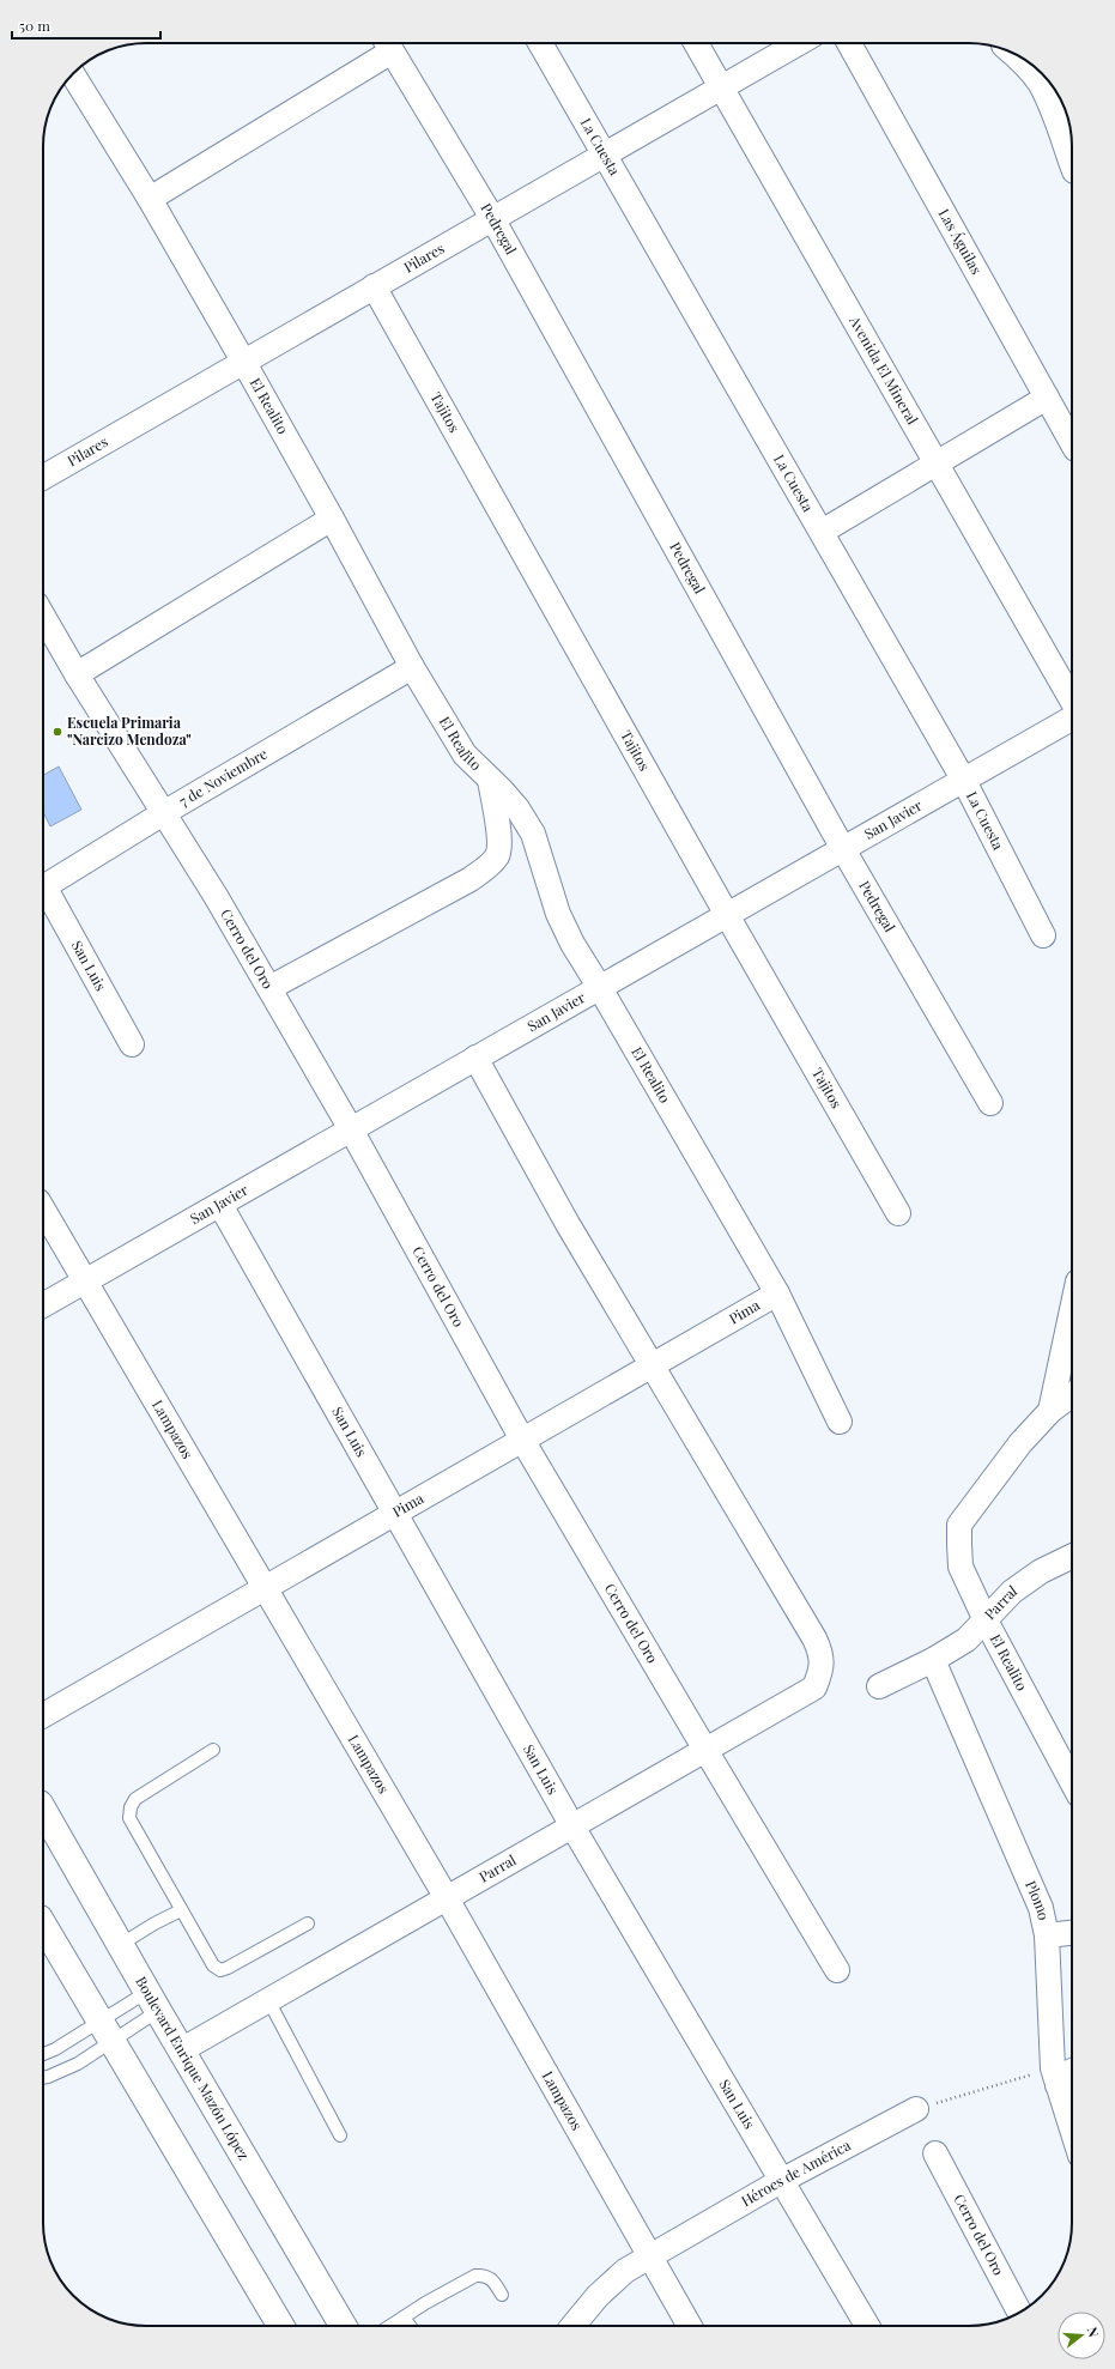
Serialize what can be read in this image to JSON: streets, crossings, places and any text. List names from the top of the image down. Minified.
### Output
{"streets":{"main road":["Boulevard Enrique Mazón López"],"street":["La Cuesta","Pedregal","Las Águilas","Pilares","Avenida El Mineral","El Realito","Tajitos","7 de Noviembre","San Javier","Cerro del Oro","San Luis","Pima","Lampazos","Parral","Plomo","Héroes de América"]},"crossings":[["La Cuesta","Pilares"],["La Cuesta","San Javier"],["Pedregal","Pilares"],["Pedregal","San Javier"],["Pilares","Avenida El Mineral"],["Pilares","El Realito"],["Pilares","Tajitos"],["El Realito","7 de Noviembre"],["El Realito","San Javier"],["El Realito","Pima"],["El Realito","Parral"],["Tajitos","San Javier"],["7 de Noviembre","Cerro del Oro"],["San Javier","Cerro del Oro"],["San Javier","San Luis"],["San Javier","Lampazos"],["Cerro del Oro","Pima"],["Cerro del Oro","Parral"],["San Luis","Pima"],["San Luis","Parral"],["San Luis","Héroes de América"],["Pima","Lampazos"],["Pima","Parral"],["Lampazos","Parral"],["Lampazos","Héroes de América"],["Parral","Plomo"],["Parral","Boulevard Enrique Mazón López"]],"places":["Escuela Primaria \"Narcizo Mendoza\""],"scale_bar":"50 m","north":"right"}
